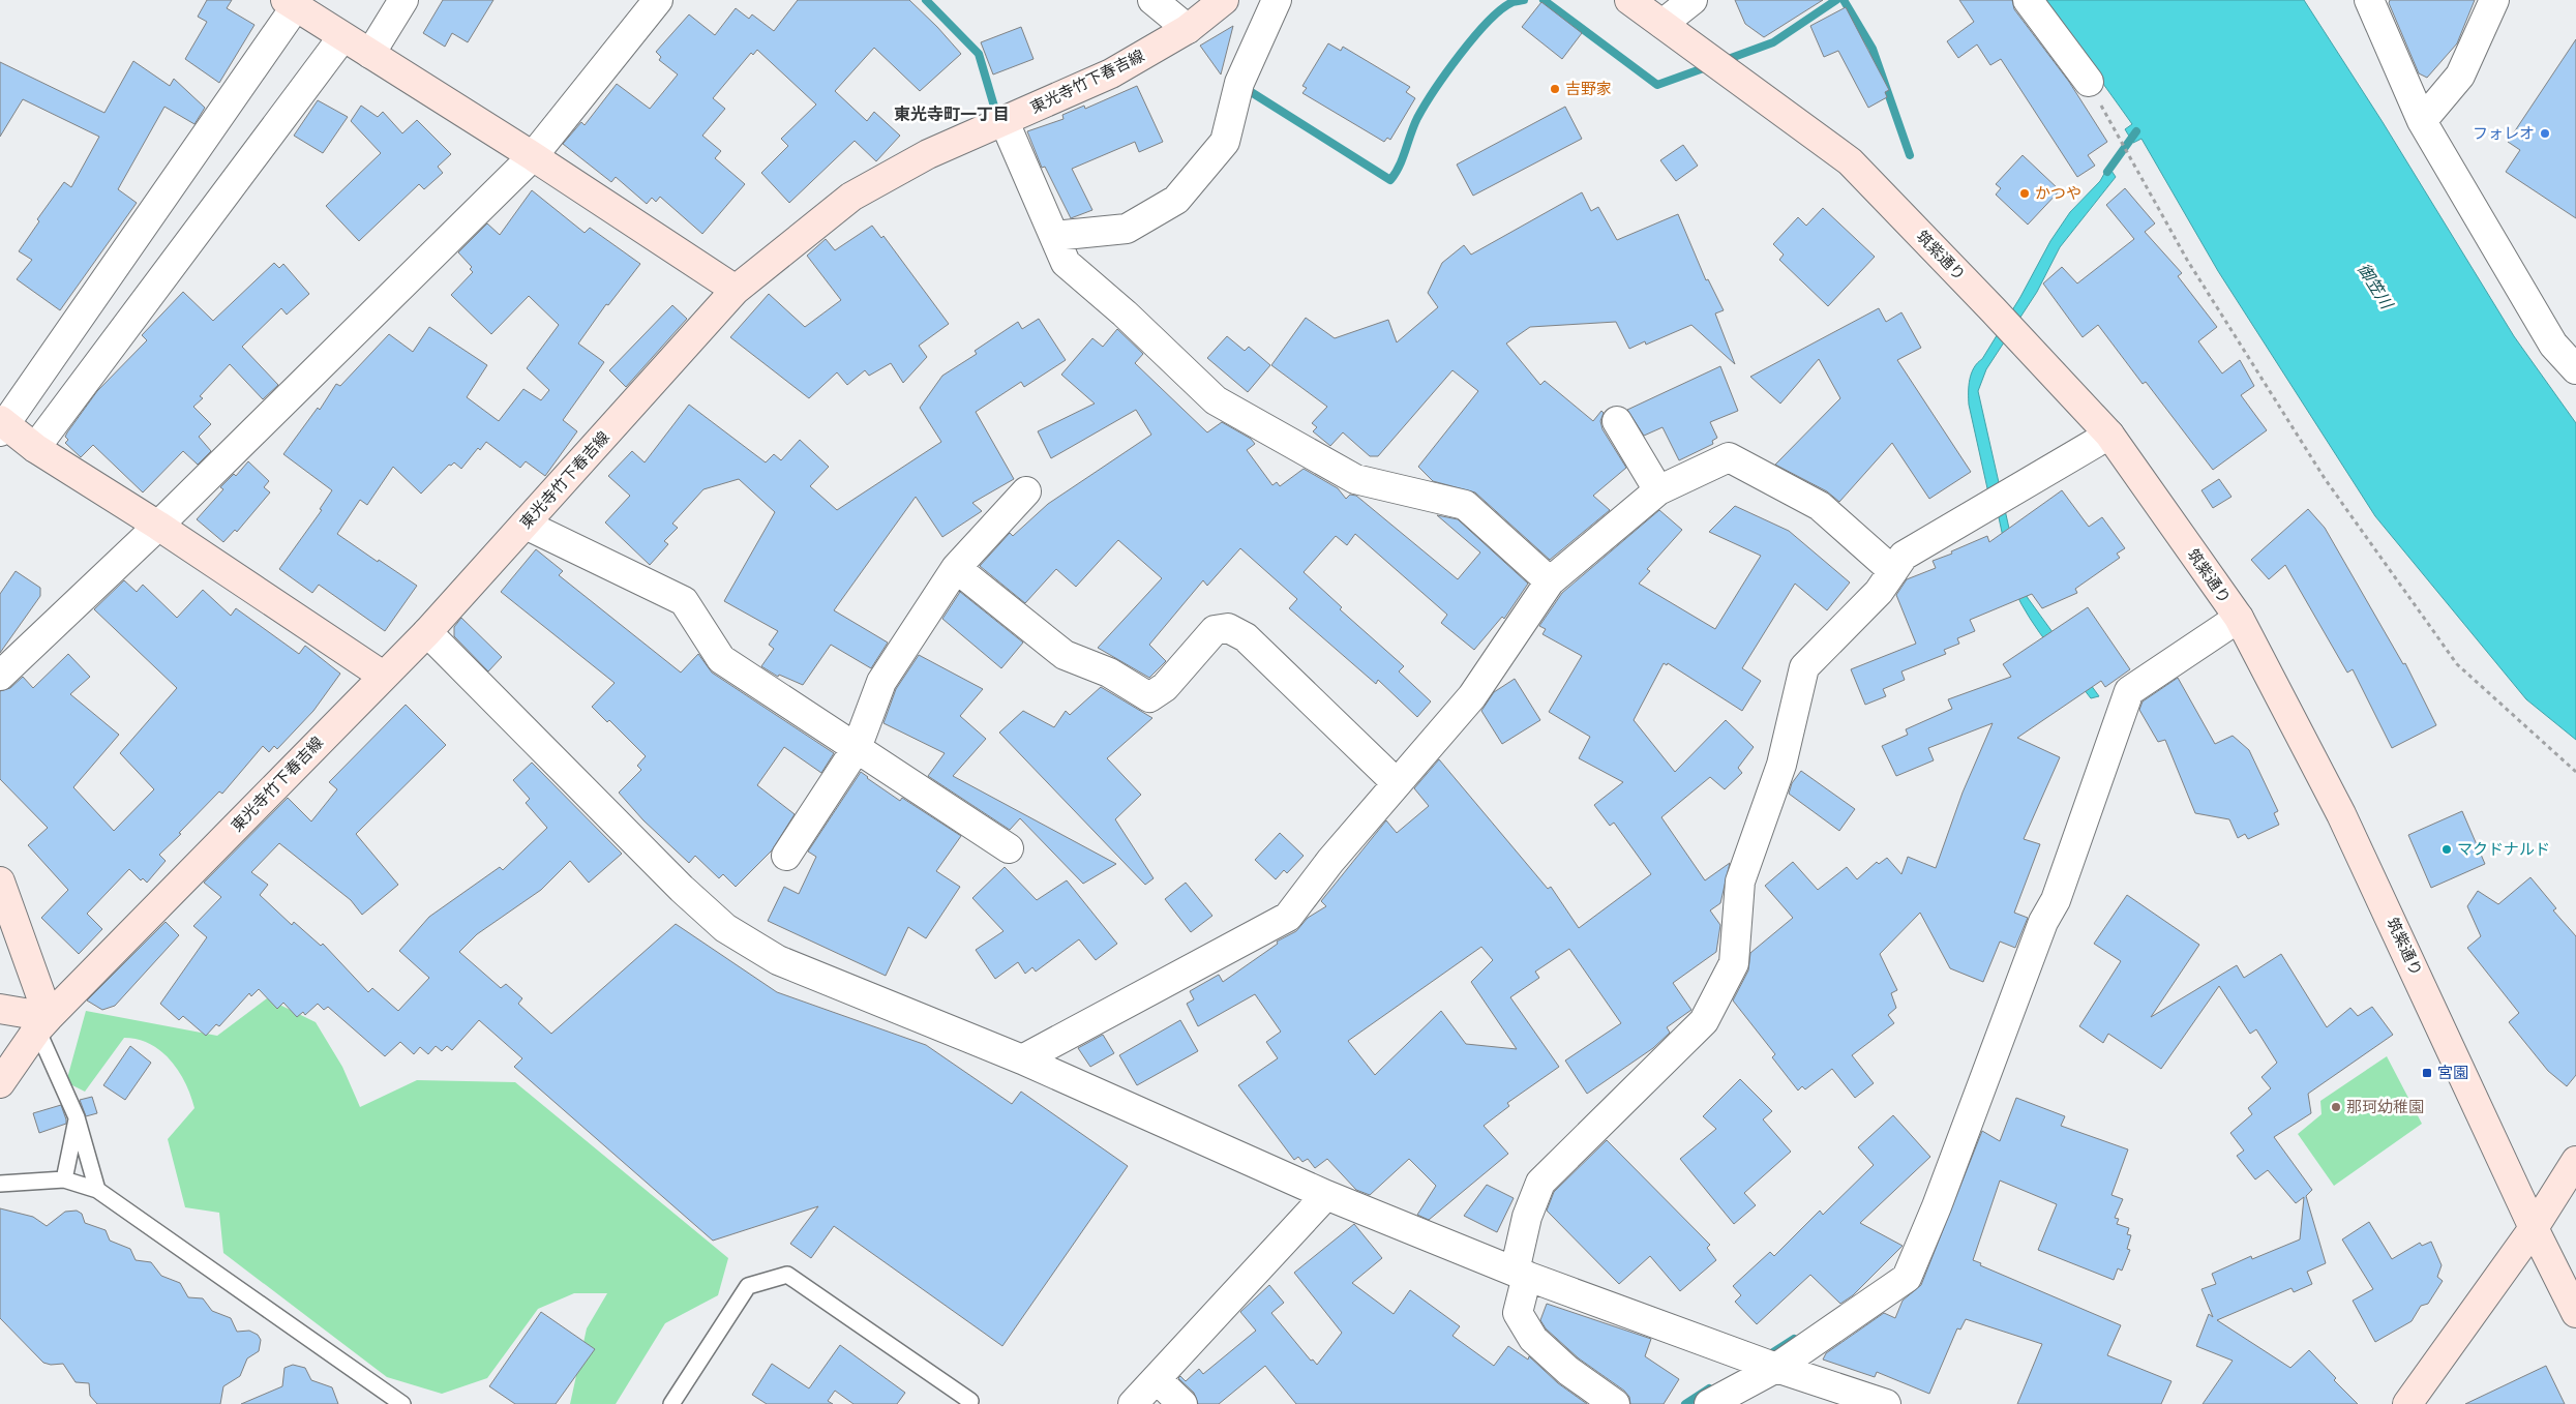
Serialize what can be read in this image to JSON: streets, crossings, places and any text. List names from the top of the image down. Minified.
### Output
{"streets":{"street":["東光寺竹下春吉線","筑紫通り"]},"districts":["東光寺町一丁目"],"water":["御笠川"],"places":{"other":["吉野家","フォレオ","かつや","マクドナルド","那珂幼稚園"],"transit":["宮園"]}}
